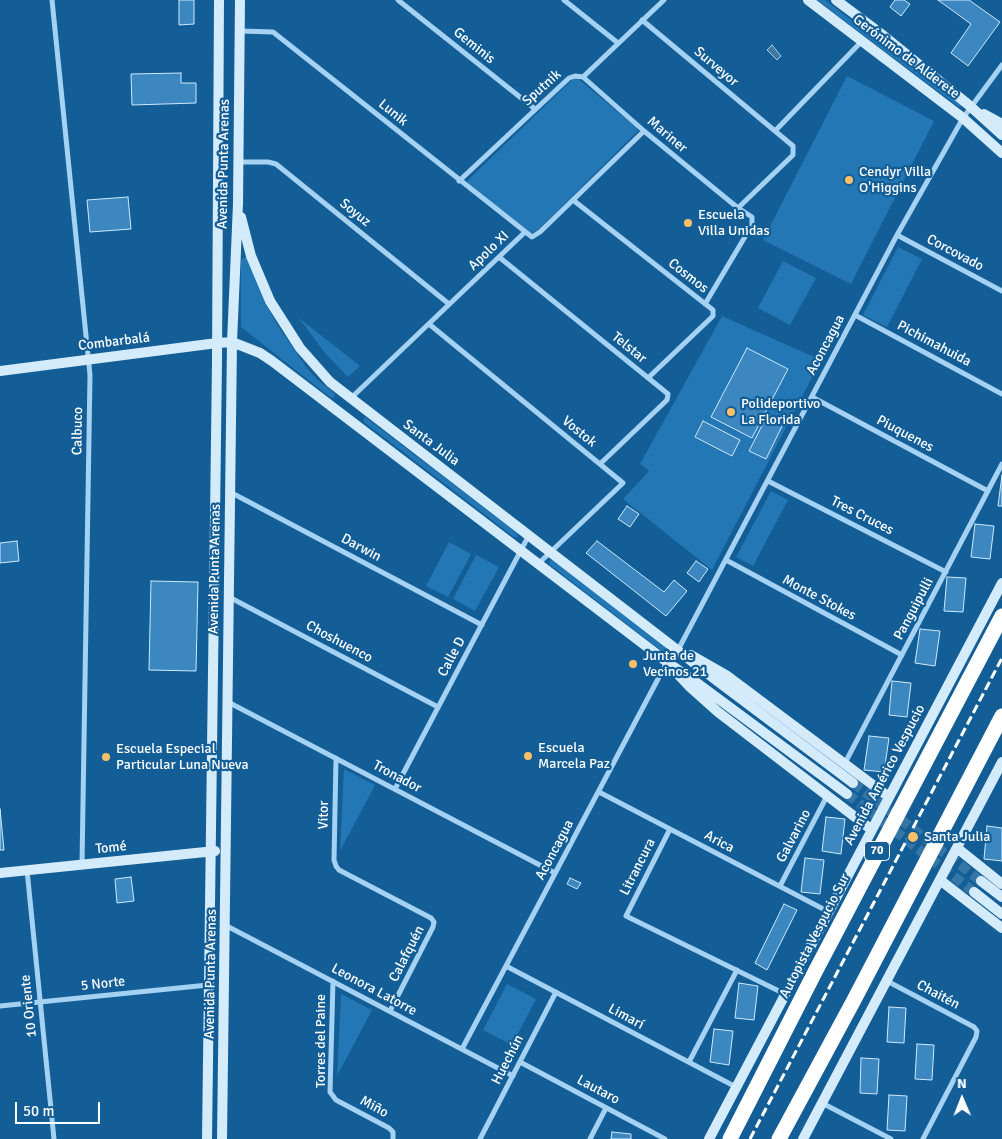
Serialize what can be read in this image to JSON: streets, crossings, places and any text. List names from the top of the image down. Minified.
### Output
{"streets":{"highway":["70","Autopista Vespucio Sur"],"main road":["Gerónimo de Alderete","Avenida Punta Arenas","Combarbalá","Santa Julia","Avenida Américo Vespucio","Tomé"],"street":["Geminis","Surveyor","Sputnik","Lunik","Mariner","Soyuz","Apolo XI","Corcovado","Cosmos","Pichimahuida","Aconcagua","Telstar","Calbuco","Vostok","Piuquenes","Tres Cruces","Darwin","Monte Stokes","Panguipulli","Choshuenco","Calle D","Tronador","Vitor","Galvarino","Arica","Litrancura","Calafquén","5 Norte","Leonora Latorre","Chaitén","10 Oriente","Limarí","Torres del Paine","Huechún","Lautaro","Miño"]},"crossings":[["Geminis","Sputnik"],["Gerónimo de Alderete","Aconcagua"],["Surveyor","Sputnik"],["Surveyor","Mariner"],["Sputnik","Lunik"],["Sputnik","Mariner"],["Lunik","Avenida Punta Arenas"],["Lunik","Apolo XI"],["Mariner","Apolo XI"],["Mariner","Cosmos"],["Avenida Punta Arenas","Soyuz"],["Avenida Punta Arenas","Combarbalá"],["Avenida Punta Arenas","Santa Julia"],["Avenida Punta Arenas","Darwin"],["Avenida Punta Arenas","Choshuenco"],["Avenida Punta Arenas","Tronador"],["Avenida Punta Arenas","Tomé"],["Avenida Punta Arenas","5 Norte"],["Avenida Punta Arenas","Leonora Latorre"],["Soyuz","Apolo XI"],["Apolo XI","Cosmos"],["Apolo XI","Telstar"],["Apolo XI","Vostok"],["Apolo XI","Santa Julia"],["Corcovado","Aconcagua"],["Cosmos","Telstar"],["Combarbalá","Calbuco"],["Pichimahuida","Aconcagua"],["Aconcagua","Piuquenes"],["Aconcagua","Santa Julia"],["Aconcagua","Tres Cruces"],["Aconcagua","Monte Stokes"],["Aconcagua","Tronador"],["Aconcagua","Arica"],["Aconcagua","Leonora Latorre"],["Aconcagua","Limarí"],["Telstar","Vostok"],["Calbuco","Tomé"],["Vostok","Santa Julia"],["Piuquenes","Panguipulli"],["Santa Julia","Panguipulli"],["Santa Julia","Calle D"],["Santa Julia","Avenida Américo Vespucio"],["Tres Cruces","Panguipulli"],["Darwin","Calle D"],["Monte Stokes","Panguipulli"],["Choshuenco","Calle D"],["Calle D","Tronador"],["Avenida Américo Vespucio","Arica"],["Avenida Américo Vespucio","Limarí"],["Tronador","Vitor"],["Vitor","Calafquén"],["Galvarino","Arica"],["Arica","Litrancura"],["Tomé","10 Oriente"],["Calafquén","Leonora Latorre"],["5 Norte","10 Oriente"],["Leonora Latorre","Torres del Paine"],["Leonora Latorre","Huechún"],["Limarí","Huechún"],["Torres del Paine","Miño"],["Huechún","Lautaro"]],"places":["Cendyr Villa O'Higgins","Escuela Villa Unidas","Polideportivo La Florida","Junta de Vecinos 21","Escuela Marcela Paz","Escuela Especial Particular Luna Nueva","Santa Julia"],"scale_bar":"50 m","north":"top"}
